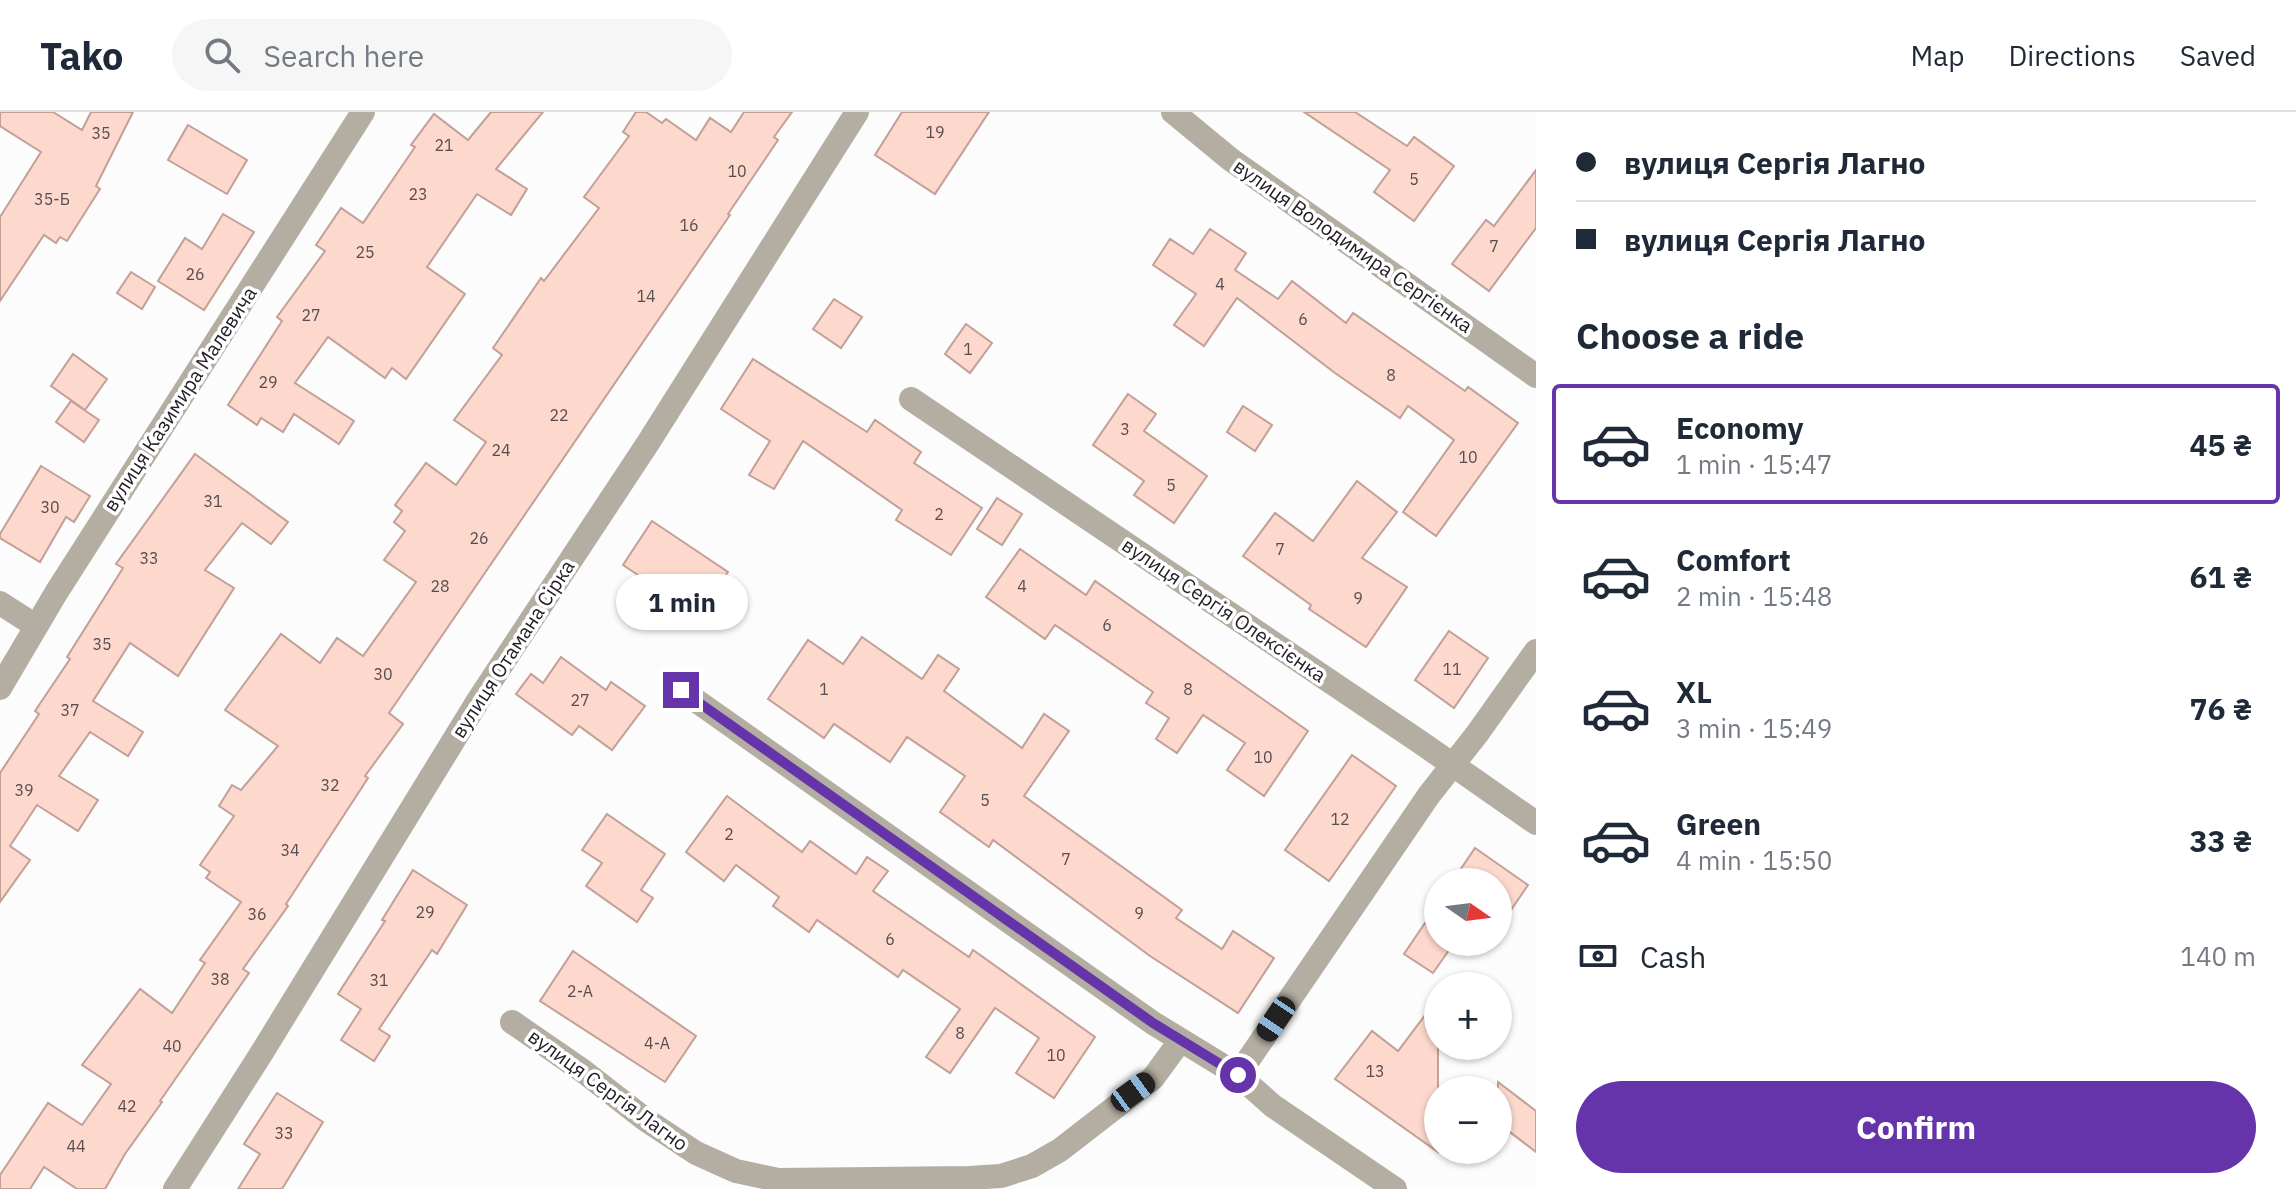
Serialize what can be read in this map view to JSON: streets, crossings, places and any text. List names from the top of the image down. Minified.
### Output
{"streets":{"street":["вулиця Володимира Сергієнка","вулиця Казимира Малевича","вулиця Сергія Олексієнка","вулиця Отамана Сірка","вулиця Сергія Лагно"]},"house_numbers":["19","35","21","10","5","23","35-Б","16","7","25","26","4","14","27","6","1","8","29","22","3","24","10","5","31","30","2","26","7","33","28","4","9","6","35","11","30","1","8","27","37","10","32","39","5","12","2","34","7","29","9","36","6","38","31","2-А","8","4-А","40","10","13","42","33","44"],"north":"right","page":{"header":"Tako","search":"Search here","nav":["Map","Directions","Saved"],"banner":["вулиця Сергія Лагно","вулиця Сергія Лагно"],"heading":"Choose a ride","list":[{"name":"Economy","note":"1 min · 15:47","value":"45 ₴"},{"name":"Comfort","note":"2 min · 15:48","value":"61 ₴"},{"name":"XL","note":"3 min · 15:49","value":"76 ₴"},{"name":"Green","note":"4 min · 15:50","value":"33 ₴"}],"bubble":"1 min","map_buttons":["+","−"],"pay":["Cash","140 m"],"buttons":"Confirm"}}
